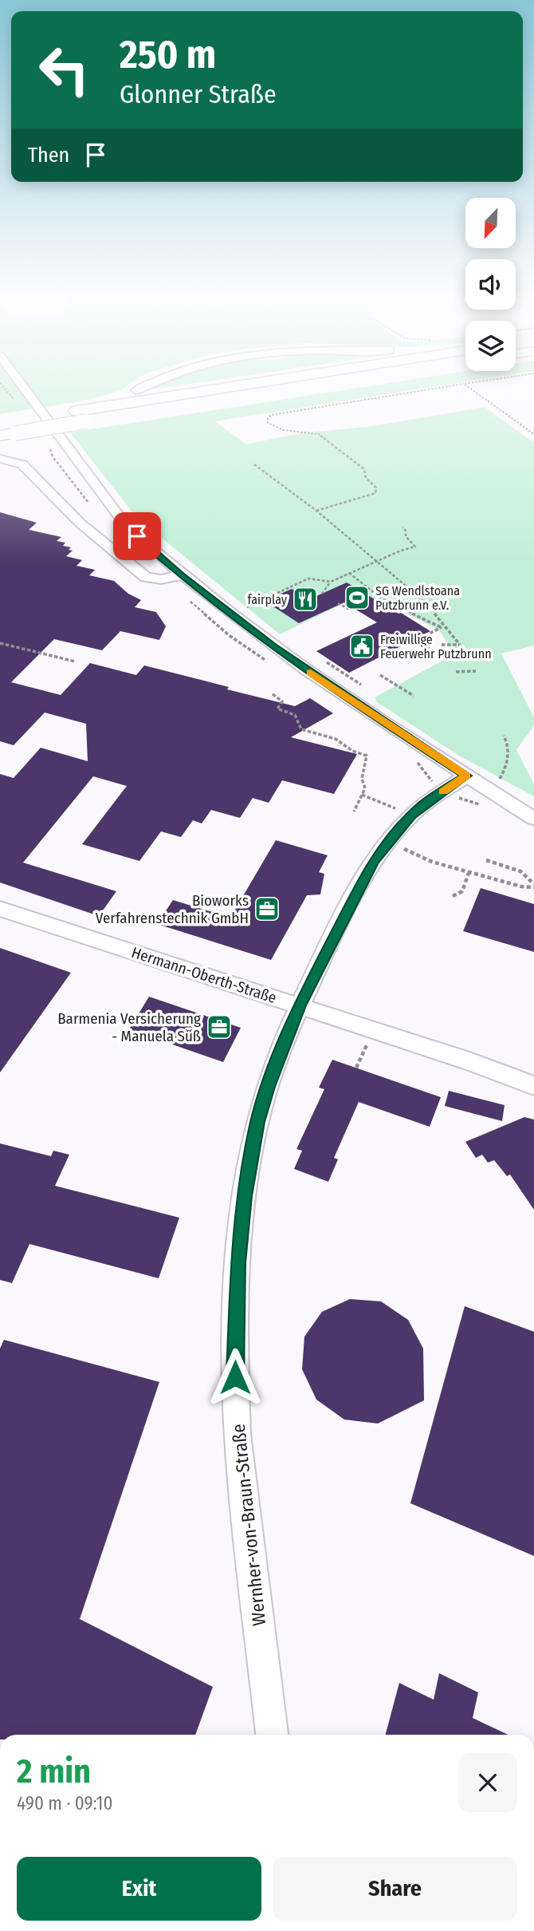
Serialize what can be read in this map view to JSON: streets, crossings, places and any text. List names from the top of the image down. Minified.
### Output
{"streets":{"street":["Hermann-Oberth-Straße","Wernher-von-Braun-Straße"]},"crossings":[["Hermann-Oberth-Straße","Wernher-von-Braun-Straße"]],"places":{"sports":["SG Wendlstoana Putzbrunn e.V."],"restaurant":["fairplay"],"public building":["Freiwillige Feuerwehr Putzbrunn"],"office":["Bioworks Verfahrenstechnik GmbH","Barmenia Versicherung - Manuela Süß"]},"north":"bottom left","page":{"turn":["250 m","Glonner Straße"],"then":"Then","heading":["2 min","490 m · 09:10"],"buttons":["Exit","Share"]}}
